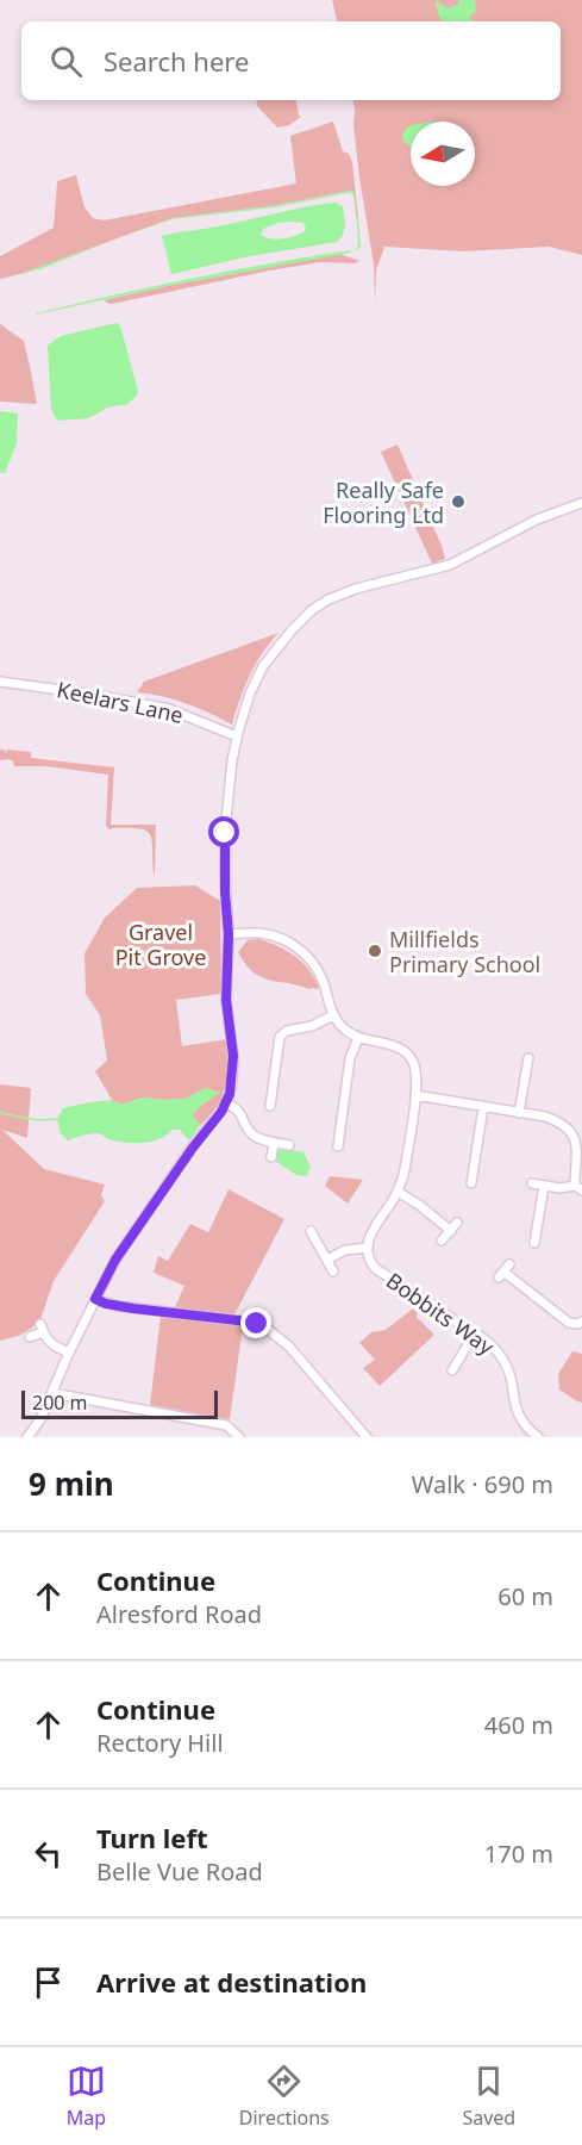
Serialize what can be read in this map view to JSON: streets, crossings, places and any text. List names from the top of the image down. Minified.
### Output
{"streets":{"street":["Keelars Lane","Bobbits Way"]},"parks":["Gravel Pit Grove"],"places":["Really Safe Flooring Ltd","Millfields Primary School"],"scale_bar":"200 m","north":"left","page":{"search":"Search here","scale":"200 m","heading":["9 min","Walk · 690 m"],"list":[["Continue","Alresford Road","60 m"],["Continue","Rectory Hill","460 m"],["Turn left","Belle Vue Road","170 m"],"Arrive at destination"],"nav":["Map","Directions","Saved"]}}
